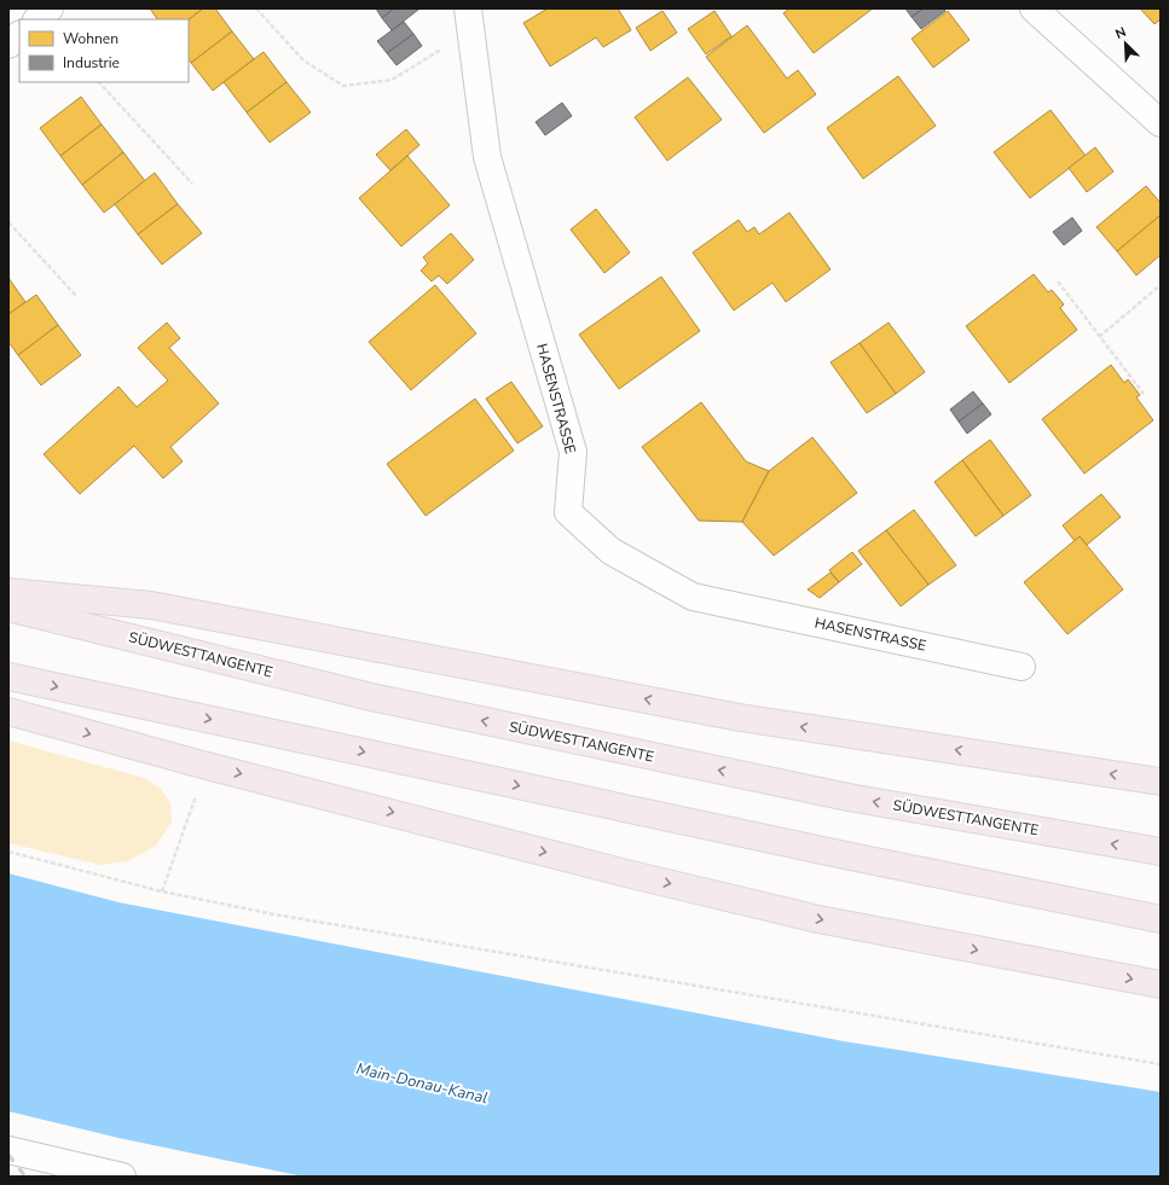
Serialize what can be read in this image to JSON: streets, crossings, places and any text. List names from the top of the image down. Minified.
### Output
{"streets":{"highway":["SÜDWESTTANGENTE"],"street":["HASENSTRASSE"]},"water":["Main-Donau-Kanal"],"legend":["Wohnen","Industrie"],"north":"top left"}
